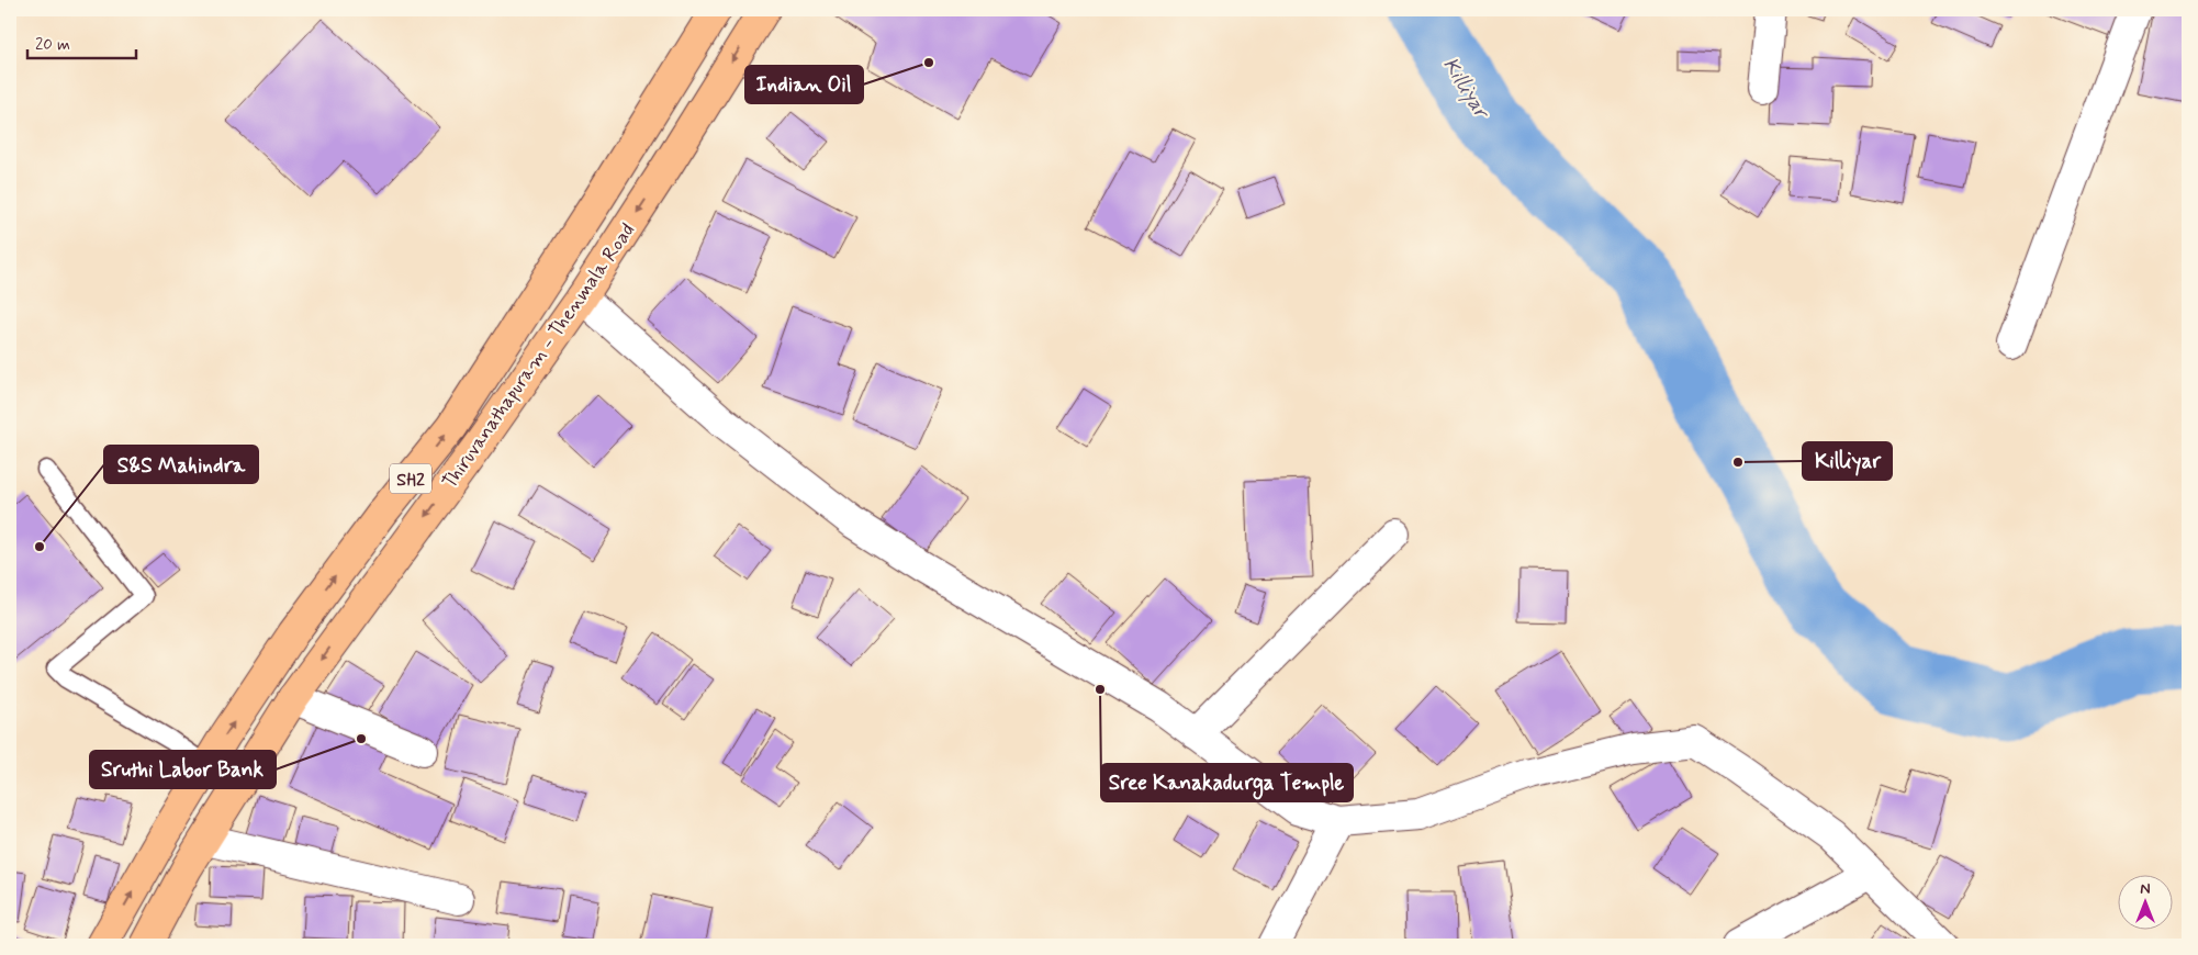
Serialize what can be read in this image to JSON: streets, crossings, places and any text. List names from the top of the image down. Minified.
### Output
{"streets":{"main road":["Thiruvanathapuram - Thenmala Road","SH2"]},"water":["Killiyar"],"places":["Indian Oil","Killiyar","S&S Mahindra","Sree Kanakadurga Temple","Sruthi Labor Bank"],"scale_bar":"20 m","north":"top"}
